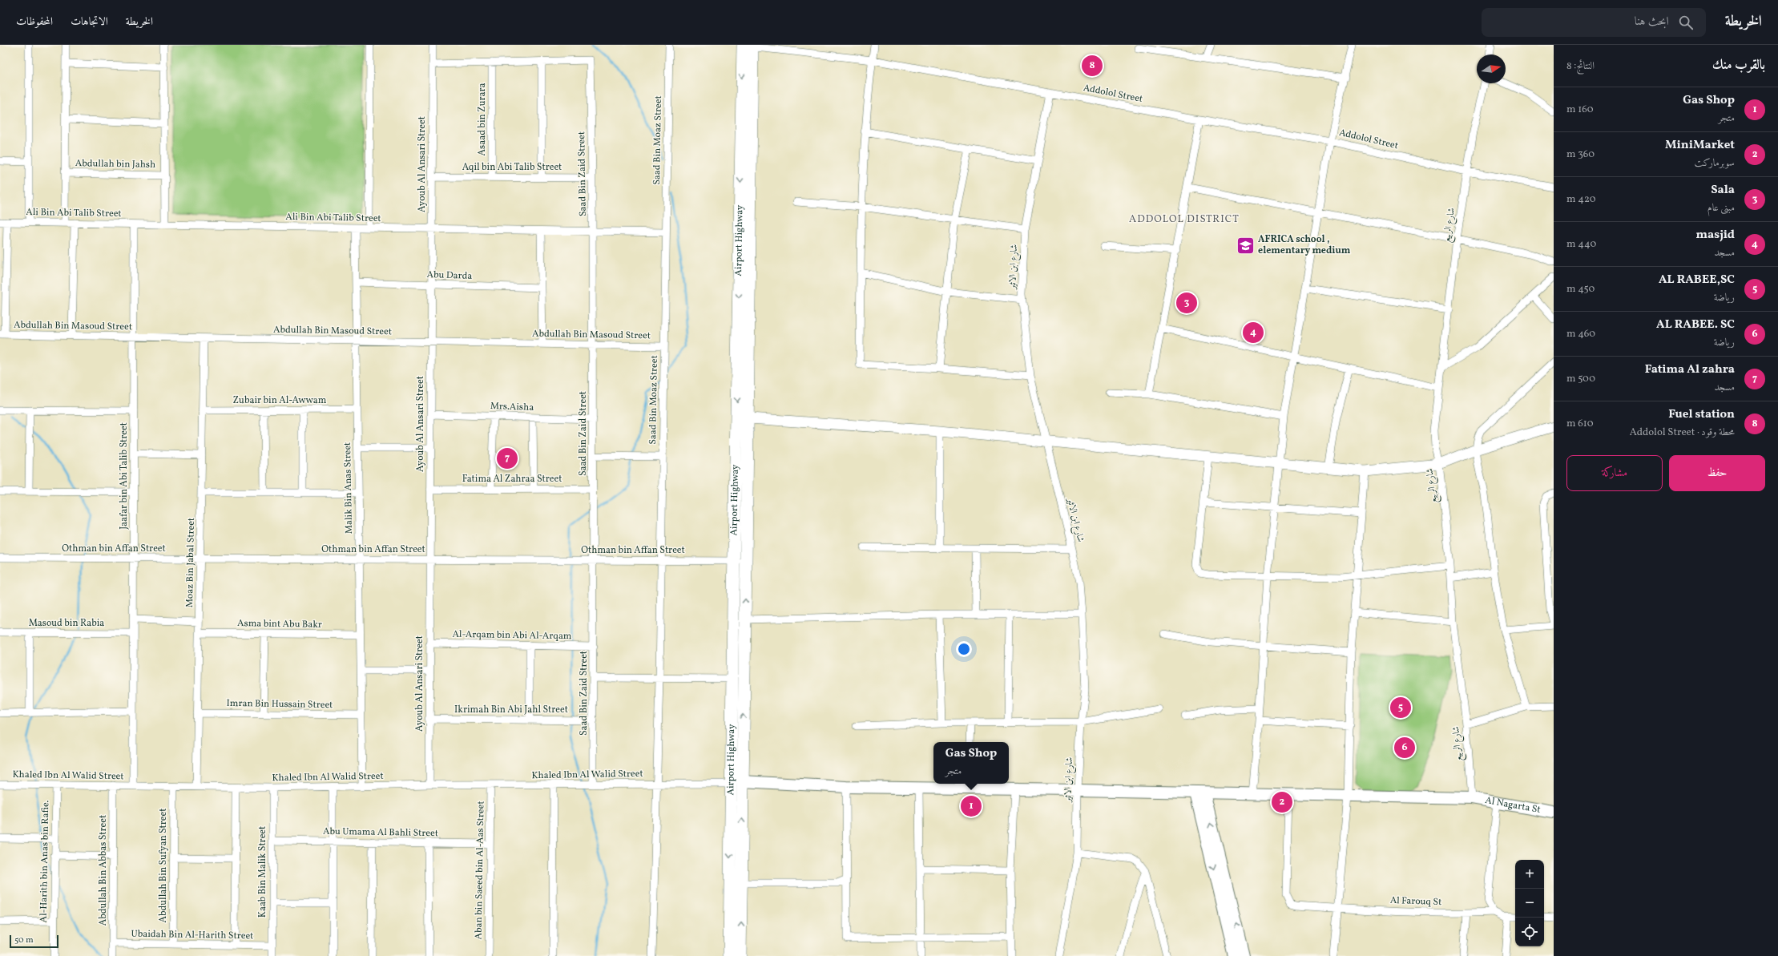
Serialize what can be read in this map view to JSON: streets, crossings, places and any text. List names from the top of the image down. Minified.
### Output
{"streets":{"highway":["Airport Highway"],"main road":["Al Nagarta St"],"street":["Addolol Street","Asaad bin Zurara","Saad Bin Moaz Street","Abdullah bin Jahsh","Ayoub Al Ansari Street","Aqil bin Abi Talib Street","Saad Bin Zaid Street","Ali Bin Abi Talib Street","شارع الربيع","شارع ابن الاثير","Abu Darda","Abdullah Bin Masoud Street","Zubair bin Al-Awwam","Mrs.Aisha","Jaafar bin Abi Talib Street","Fatima Al Zahraa Street","Malik Bin Anas Street","Othman bin Affan Street","Moaz Bin Jabal Street","Masoud bin Rabia","Asma bint Abu Bakr","Al-Arqam bin Abi Al-Arqam","Imran Bin Hussain Street","Ikrimah Bin Abi Jahl Street","Khaled Ibn Al Walid Street","Abu Umama Al Bahli Street","Al-Harith bin Anas bin Rafie.","Abdullah Bin Sufyan Street","Abdullah Bin Abbas Street","Aban bin Saeed bin Al-Aas Street","Kaab Bin Malik Street","Al Farouq St","Ubaidah Bin Al-Harith Street"]},"crossings":[["Addolol Street","شارع الربيع"],["Addolol Street","Airport Highway"],["Addolol Street","شارع ابن الاثير"],["Asaad bin Zurara","Aqil bin Abi Talib Street"],["Saad Bin Moaz Street","Ali Bin Abi Talib Street"],["Saad Bin Moaz Street","Abdullah Bin Masoud Street"],["Saad Bin Moaz Street","Othman bin Affan Street"],["Saad Bin Moaz Street","Khaled Ibn Al Walid Street"],["Ayoub Al Ansari Street","Aqil bin Abi Talib Street"],["Ayoub Al Ansari Street","Ali Bin Abi Talib Street"],["Ayoub Al Ansari Street","Abu Darda"],["Ayoub Al Ansari Street","Abdullah Bin Masoud Street"],["Ayoub Al Ansari Street","Mrs.Aisha"],["Ayoub Al Ansari Street","Fatima Al Zahraa Street"],["Ayoub Al Ansari Street","Othman bin Affan Street"],["Ayoub Al Ansari Street","Al-Arqam bin Abi Al-Arqam"],["Ayoub Al Ansari Street","Ikrimah Bin Abi Jahl Street"],["Ayoub Al Ansari Street","Khaled Ibn Al Walid Street"],["Aqil bin Abi Talib Street","Saad Bin Zaid Street"],["Saad Bin Zaid Street","Ali Bin Abi Talib Street"],["Saad Bin Zaid Street","Abdullah Bin Masoud Street"],["Saad Bin Zaid Street","Mrs.Aisha"],["Saad Bin Zaid Street","Fatima Al Zahraa Street"],["Saad Bin Zaid Street","Othman bin Affan Street"],["Saad Bin Zaid Street","Al-Arqam bin Abi Al-Arqam"],["Saad Bin Zaid Street","Ikrimah Bin Abi Jahl Street"],["Saad Bin Zaid Street","Khaled Ibn Al Walid Street"],["Ali Bin Abi Talib Street","Jaafar bin Abi Talib Street"],["Ali Bin Abi Talib Street","Malik Bin Anas Street"],["شارع الربيع","Al Nagarta St"],["Airport Highway","Othman bin Affan Street"],["Airport Highway","Khaled Ibn Al Walid Street"],["Airport Highway","Al Nagarta St"],["شارع ابن الاثير","Al Nagarta St"],["Abu Darda","Malik Bin Anas Street"],["Abdullah Bin Masoud Street","Jaafar bin Abi Talib Street"],["Abdullah Bin Masoud Street","Malik Bin Anas Street"],["Abdullah Bin Masoud Street","Moaz Bin Jabal Street"],["Zubair bin Al-Awwam","Malik Bin Anas Street"],["Zubair bin Al-Awwam","Moaz Bin Jabal Street"],["Jaafar bin Abi Talib Street","Othman bin Affan Street"],["Jaafar bin Abi Talib Street","Masoud bin Rabia"],["Jaafar bin Abi Talib Street","Khaled Ibn Al Walid Street"],["Malik Bin Anas Street","Othman bin Affan Street"],["Malik Bin Anas Street","Asma bint Abu Bakr"],["Malik Bin Anas Street","Imran Bin Hussain Street"],["Malik Bin Anas Street","Khaled Ibn Al Walid Street"],["Othman bin Affan Street","Moaz Bin Jabal Street"],["Moaz Bin Jabal Street","Asma bint Abu Bakr"],["Moaz Bin Jabal Street","Imran Bin Hussain Street"],["Moaz Bin Jabal Street","Khaled Ibn Al Walid Street"],["Khaled Ibn Al Walid Street","Al Nagarta St"],["Khaled Ibn Al Walid Street","Al-Harith bin Anas bin Rafie."],["Khaled Ibn Al Walid Street","Abdullah Bin Sufyan Street"],["Khaled Ibn Al Walid Street","Abdullah Bin Abbas Street"],["Khaled Ibn Al Walid Street","Aban bin Saeed bin Al-Aas Street"],["Khaled Ibn Al Walid Street","Kaab Bin Malik Street"],["Al Nagarta St","Al Farouq St"],["Abu Umama Al Bahli Street","Aban bin Saeed bin Al-Aas Street"],["Abu Umama Al Bahli Street","Kaab Bin Malik Street"],["Abdullah Bin Sufyan Street","Ubaidah Bin Al-Harith Street"],["Abdullah Bin Abbas Street","Ubaidah Bin Al-Harith Street"],["Kaab Bin Malik Street","Ubaidah Bin Al-Harith Street"]],"districts":["ADDOLOL DISTRICT"],"places":{"school or university":["AFRICA school , elementary medium"]},"scale_bar":"50 m","north":"right","page":{"header":"الخريطة","search":"ابحث هنا","nav":["الخريطة","الاتجاهات","المحفوظات"],"heading":["بالقرب منك","النتائج: 8"],"pins":["8","3","4","7","5","6","2","1"],"list":[{"mark":"1","name":"Gas Shop","note":"متجر","value":"160 m"},{"mark":"2","name":"MiniMarket","note":"سوبرماركت","value":"360 m"},{"mark":"3","name":"Sala","note":"مبنى عام","value":"420 m"},{"mark":"4","name":"masjid","note":"مسجد","value":"440 m"},{"mark":"5","name":"AL RABEE,SC","note":"رياضة","value":"450 m"},{"mark":"6","name":"AL RABEE. SC","note":"رياضة","value":"460 m"},{"mark":"7","name":"Fatima Al zahra","note":"مسجد","value":"500 m"},{"mark":"8","name":"Fuel station","note":"محطة وقود · Addolol Street","value":"610 m"}],"buttons":["حفظ","مشاركة"],"popup":["Gas Shop","متجر"],"map_buttons":["+","−"],"scale":"50 m"}}
